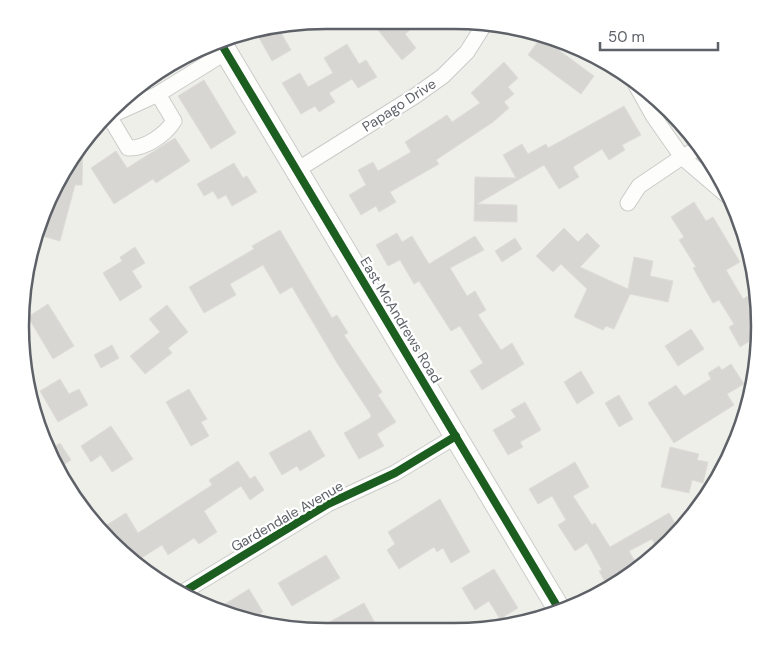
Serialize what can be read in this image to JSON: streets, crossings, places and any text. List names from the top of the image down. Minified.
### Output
{"streets":{"main road":["East McAndrews Road"],"street":["Papago Drive","Gardendale Avenue"]},"crossings":[["Papago Drive","East McAndrews Road"],["East McAndrews Road","Gardendale Avenue"]],"scale_bar":"50 m"}
